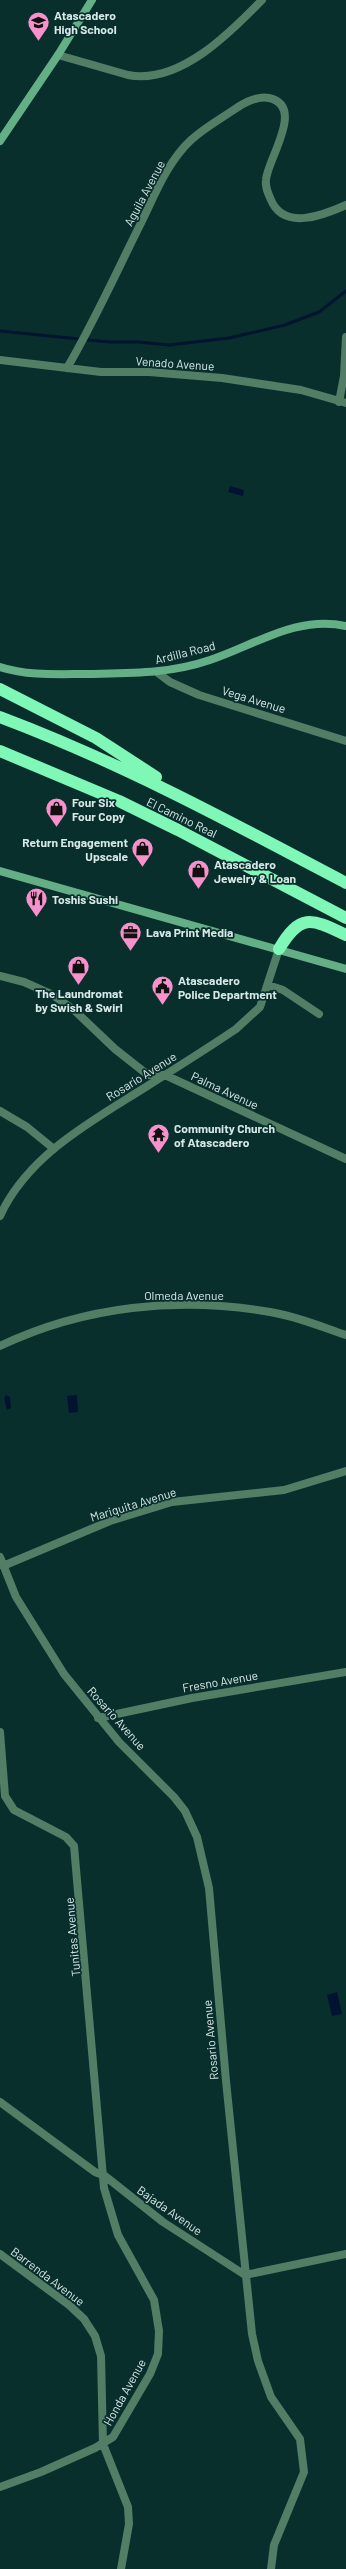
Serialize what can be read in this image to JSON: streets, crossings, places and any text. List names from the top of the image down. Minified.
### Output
{"streets":{"highway":["El Camino Real"],"street":["Aguila Avenue","Venado Avenue","Ardilla Road","Vega Avenue","Rosario Avenue","Palma Avenue","Olmeda Avenue","Mariquita Avenue","Fresno Avenue","Tunitas Avenue","Bajada Avenue","Barrenda Avenue","Honda Avenue"]},"crossings":[["Aguila Avenue","Venado Avenue"],["Ardilla Road","Vega Avenue"],["Rosario Avenue","Palma Avenue"],["Rosario Avenue","Mariquita Avenue"],["Rosario Avenue","Fresno Avenue"],["Rosario Avenue","Bajada Avenue"],["Tunitas Avenue","Bajada Avenue"],["Tunitas Avenue","Honda Avenue"],["Bajada Avenue","Honda Avenue"],["Barrenda Avenue","Honda Avenue"]],"places":{"school or university":["Atascadero High School"],"shop":["Four Six Four Copy","Return Engagement Upscale","Atascadero Jewelry & Loan","The Laundromat by Swish & Swirl"],"restaurant":["Toshis Sushi"],"office":["Lava Print Media"],"public building":["Atascadero Police Department"],"temple":["Community Church of Atascadero"]}}
